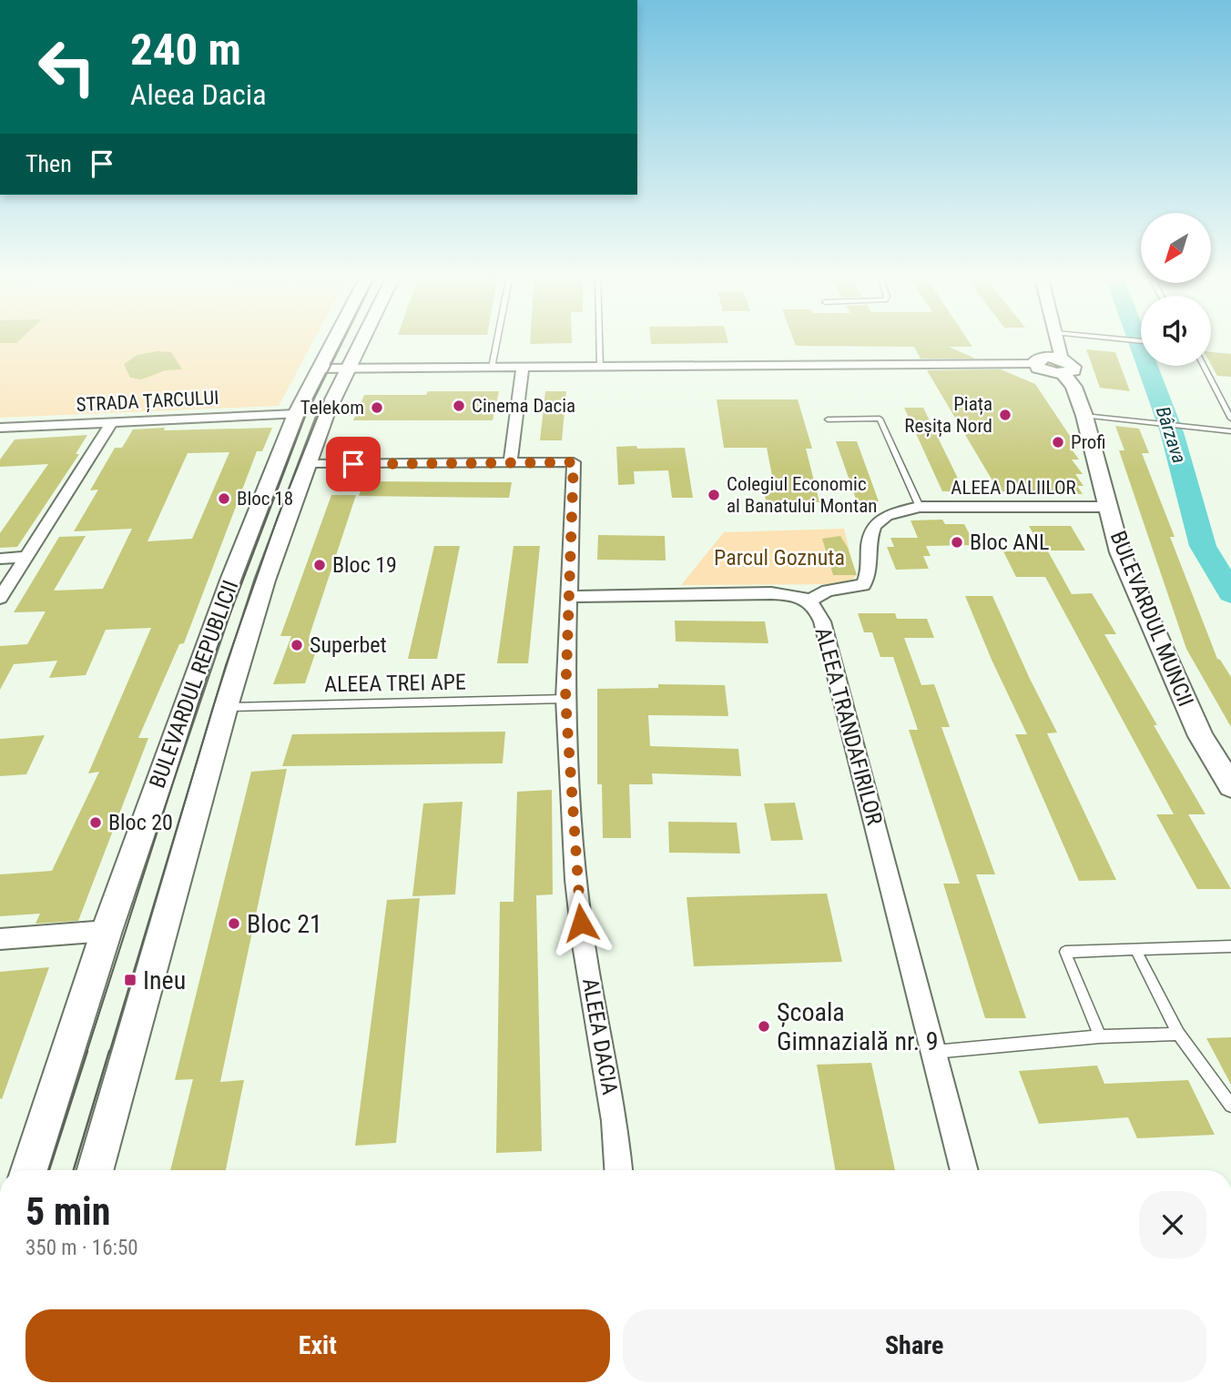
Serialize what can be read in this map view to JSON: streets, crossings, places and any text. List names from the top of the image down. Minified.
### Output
{"streets":{"main road":["BULEVARDUL MUNCII","BULEVARDUL REPUBLICII"],"street":["STRADA ȚARCULUI","ALEEA DALIILOR","ALEEA TRANDAFIRILOR","ALEEA DACIA"],"lane":["ALEEA TREI APE"]},"crossings":[["STRADA ȚARCULUI","BULEVARDUL REPUBLICII"],["ALEEA DALIILOR","BULEVARDUL MUNCII"],["ALEEA DALIILOR","ALEEA TRANDAFIRILOR"],["ALEEA TREI APE","BULEVARDUL REPUBLICII"],["ALEEA TREI APE","ALEEA DACIA"],["BULEVARDUL REPUBLICII","ALEEA DACIA"],["ALEEA TRANDAFIRILOR","ALEEA DACIA"]],"water":["Bârzava"],"parks":["Parcul Goznuta"],"places":{"other":["Cinema Dacia","Telekom","Piața Reșița Nord","Profi","Colegiul Economic al Banatului Montan","Bloc 18","Bloc ANL","Bloc 19","Superbet","Bloc 20","Bloc 21","Școala Gimnazială nr. 9"],"transit":["Ineu"]},"north":"bottom left","page":{"turn":["240 m","Aleea Dacia"],"then":"Then","heading":["5 min","350 m · 16:50"],"buttons":["Exit","Share"]}}
